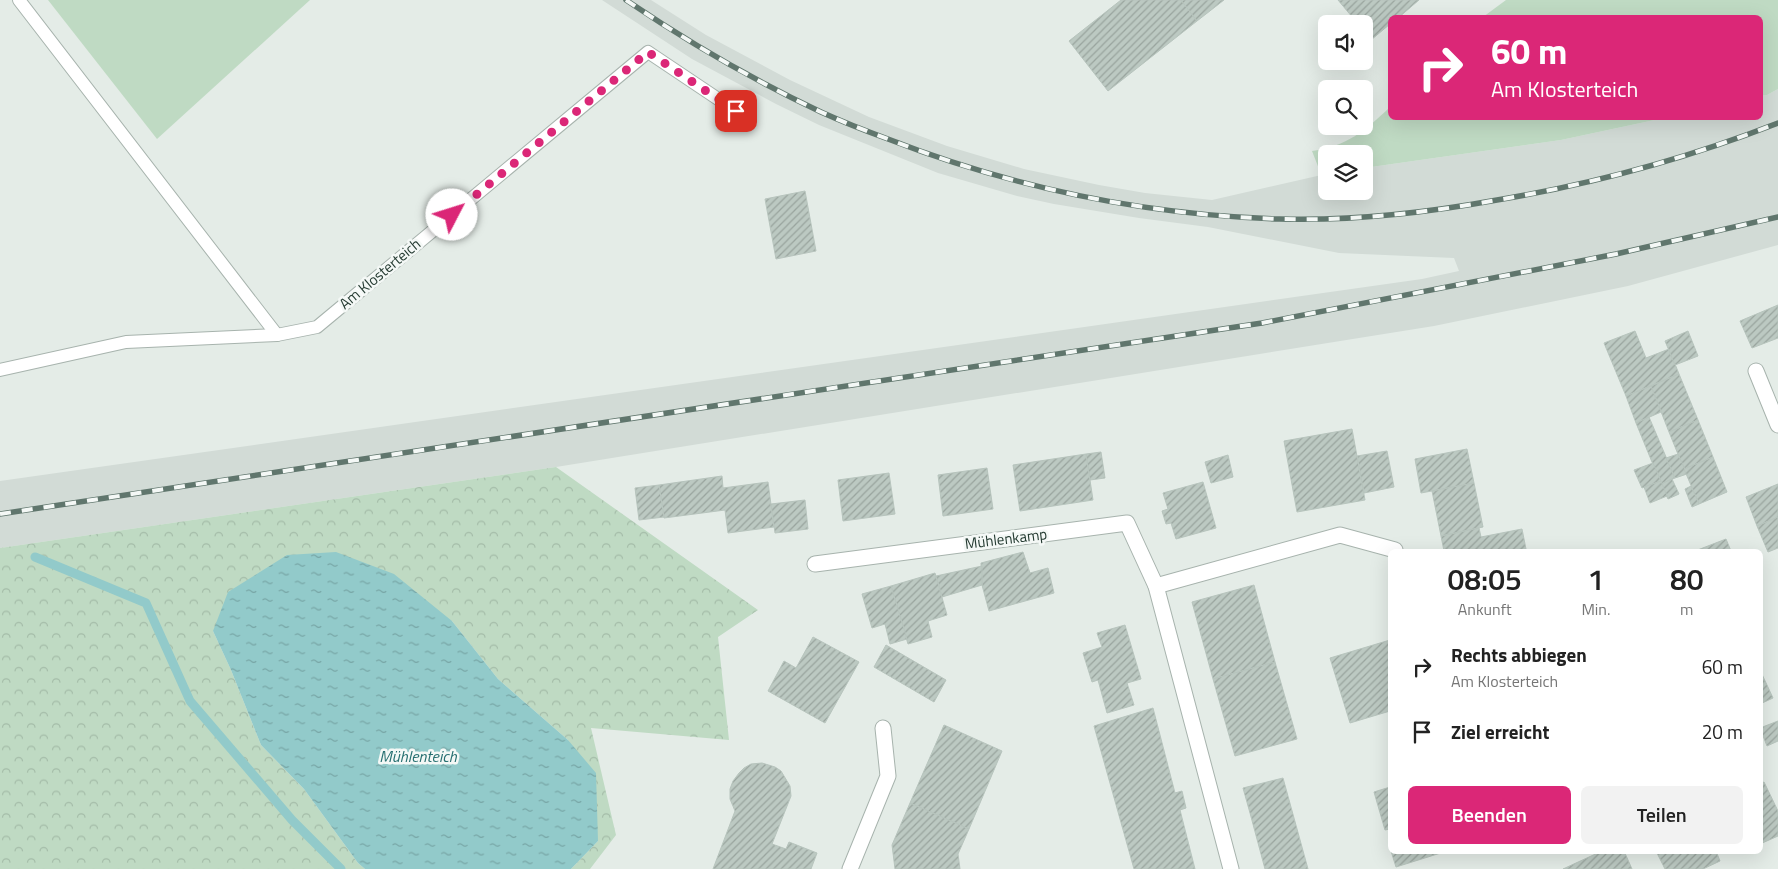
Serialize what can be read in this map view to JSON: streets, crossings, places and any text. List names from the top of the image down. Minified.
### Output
{"streets":{"street":["Mühlenkamp"],"lane":["Am Klosterteich"]},"water":["Mühlenteich"],"page":{"turn":["60 m","Am Klosterteich"],"eta":["08:05","Ankunft","1","Min.","80","m"],"list":[{"name":"Rechts abbiegen","note":"Am Klosterteich","value":"60 m"},{"name":"Ziel erreicht","value":"20 m"}],"buttons":["Beenden","Teilen"]}}
